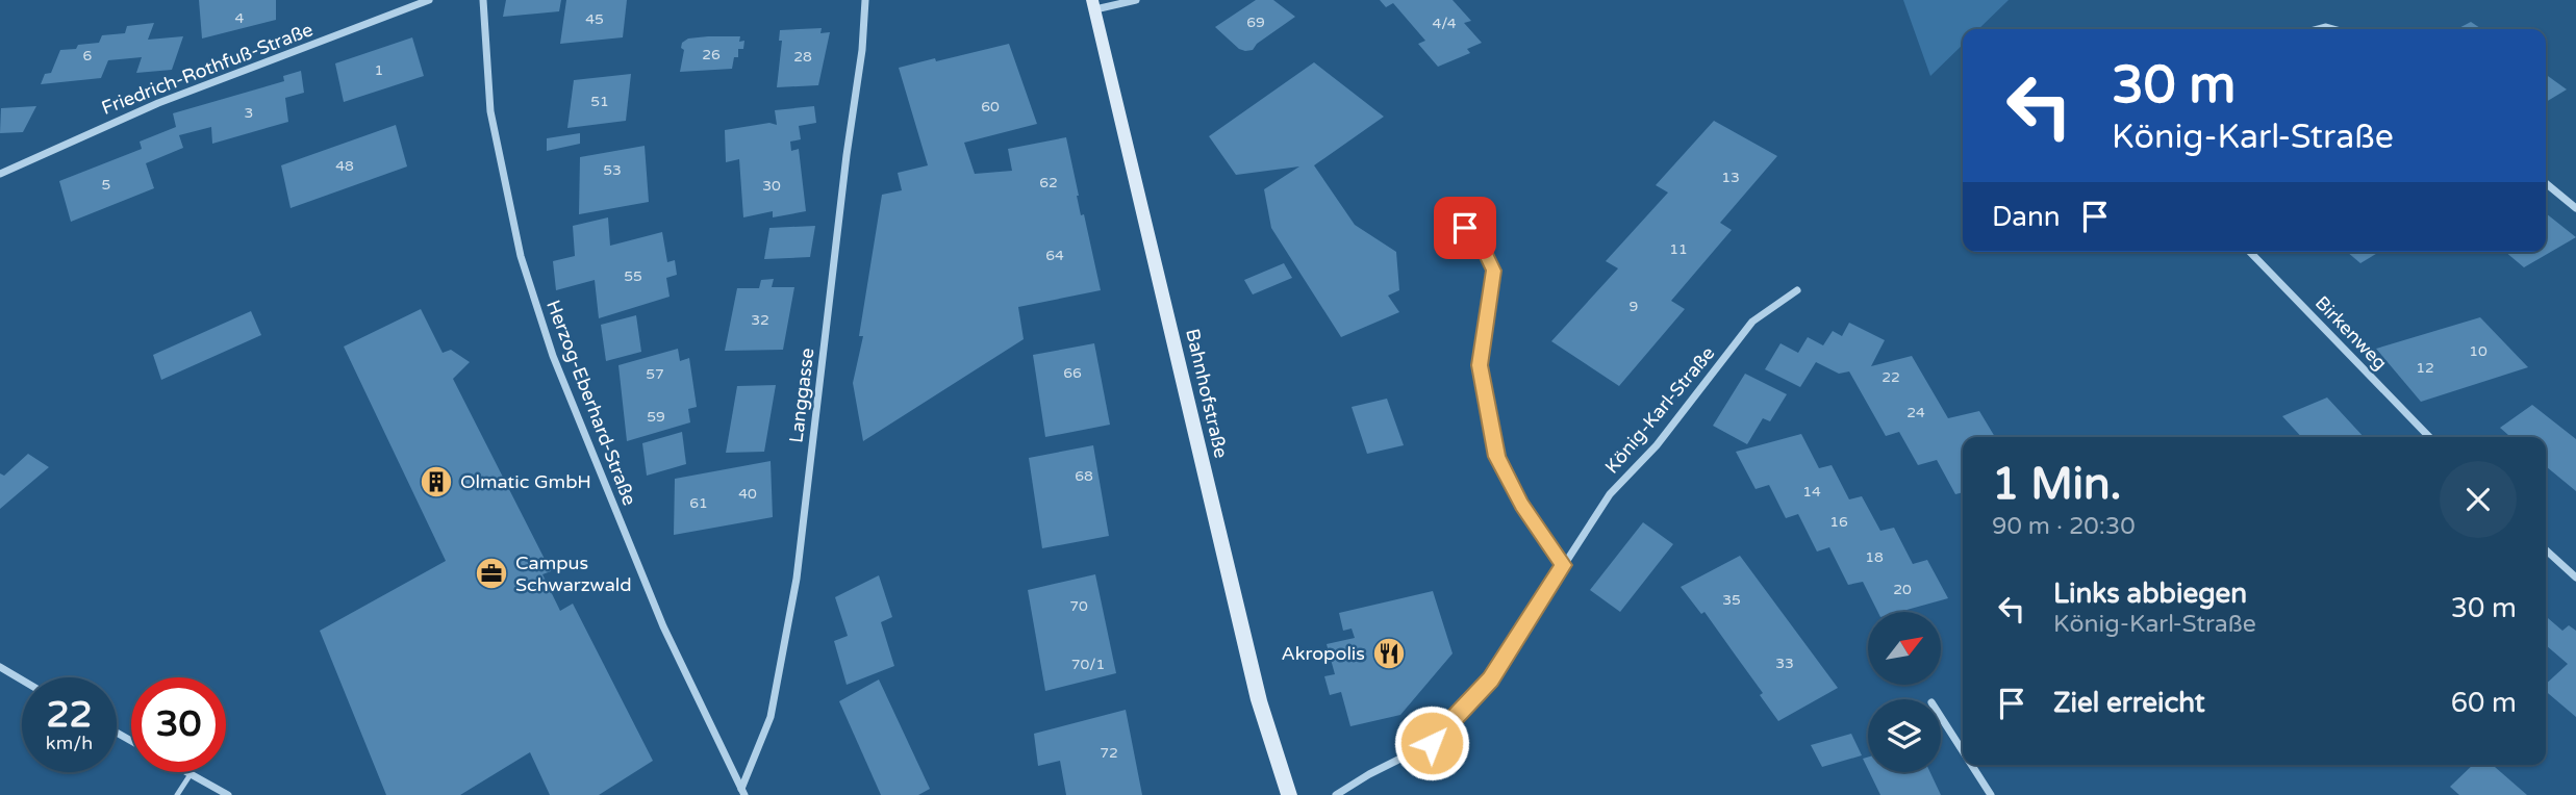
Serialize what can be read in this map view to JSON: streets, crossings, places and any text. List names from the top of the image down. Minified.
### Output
{"streets":{"street":["Friedrich-Rothfuß-Straße","Birkenweg","Bahnhofstraße","Langgasse","Herzog-Eberhard-Straße","König-Karl-Straße"]},"crossings":[["Langgasse","Herzog-Eberhard-Straße"]],"places":{"building":["Olmatic GmbH"],"office":["Campus Schwarzwald"],"restaurant":["Akropolis"]},"house_numbers":["4","45","69","4/4","26","6","28","1","51","60","3","48","53","13","62","5","30","11","64","55","9","32","10","12","66","57","22","24","59","68","14","40","61","16","18","20","35","70","33","70/1","72"],"north":"top right","page":{"turn":["30 m","König-Karl-Straße"],"then":"Dann","heading":["1 Min.","90 m · 20:30"],"list":[{"name":"Links abbiegen","note":"König-Karl-Straße","value":"30 m"},{"name":"Ziel erreicht","value":"60 m"}],"speed":"22 km/h","limit":"30"}}
